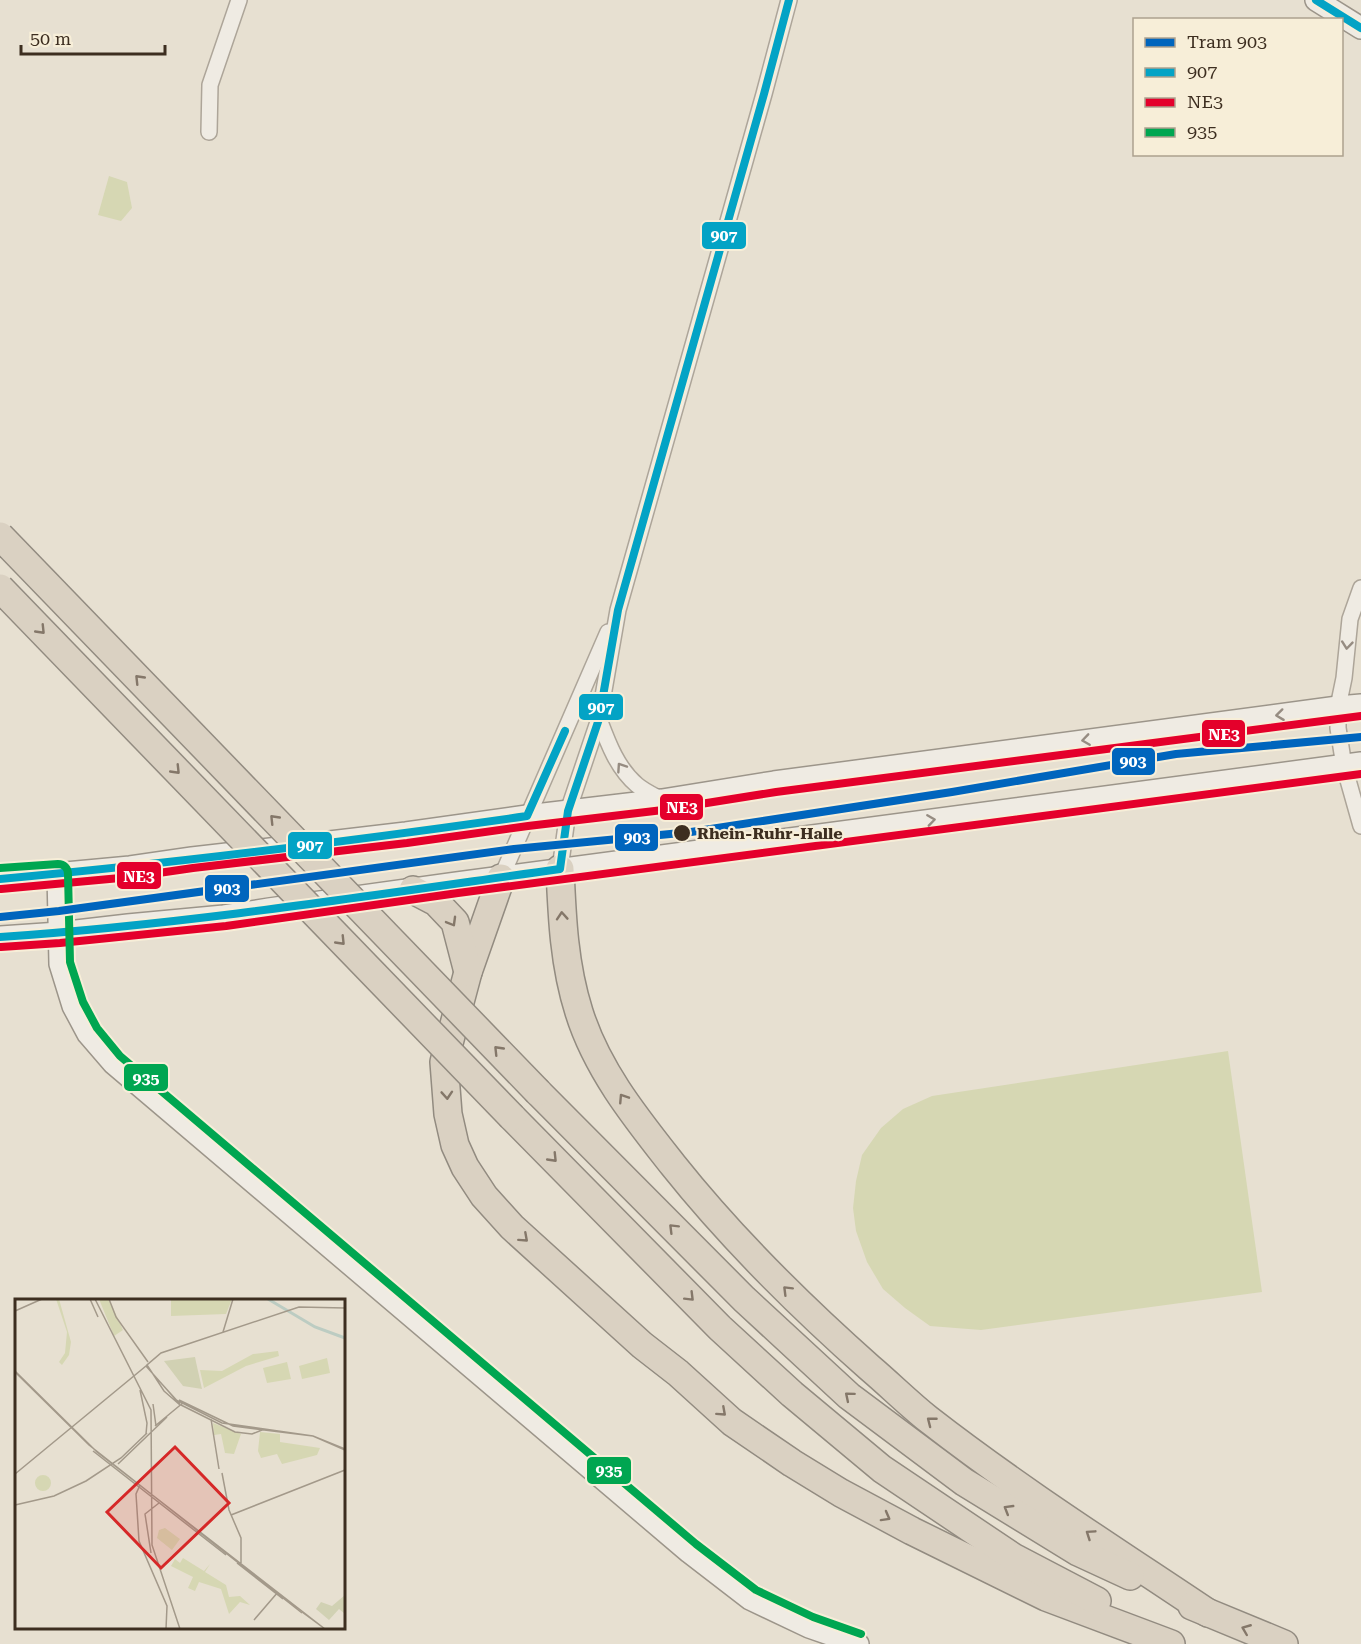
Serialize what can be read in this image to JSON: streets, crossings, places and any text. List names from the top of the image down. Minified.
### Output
{"places":["Rhein-Ruhr-Halle"],"lines":["transit line 907","transit line NE3","tram line 903","transit line 935"],"legend":["Tram 903","907","NE3","935"],"scale_bar":"50 m"}
